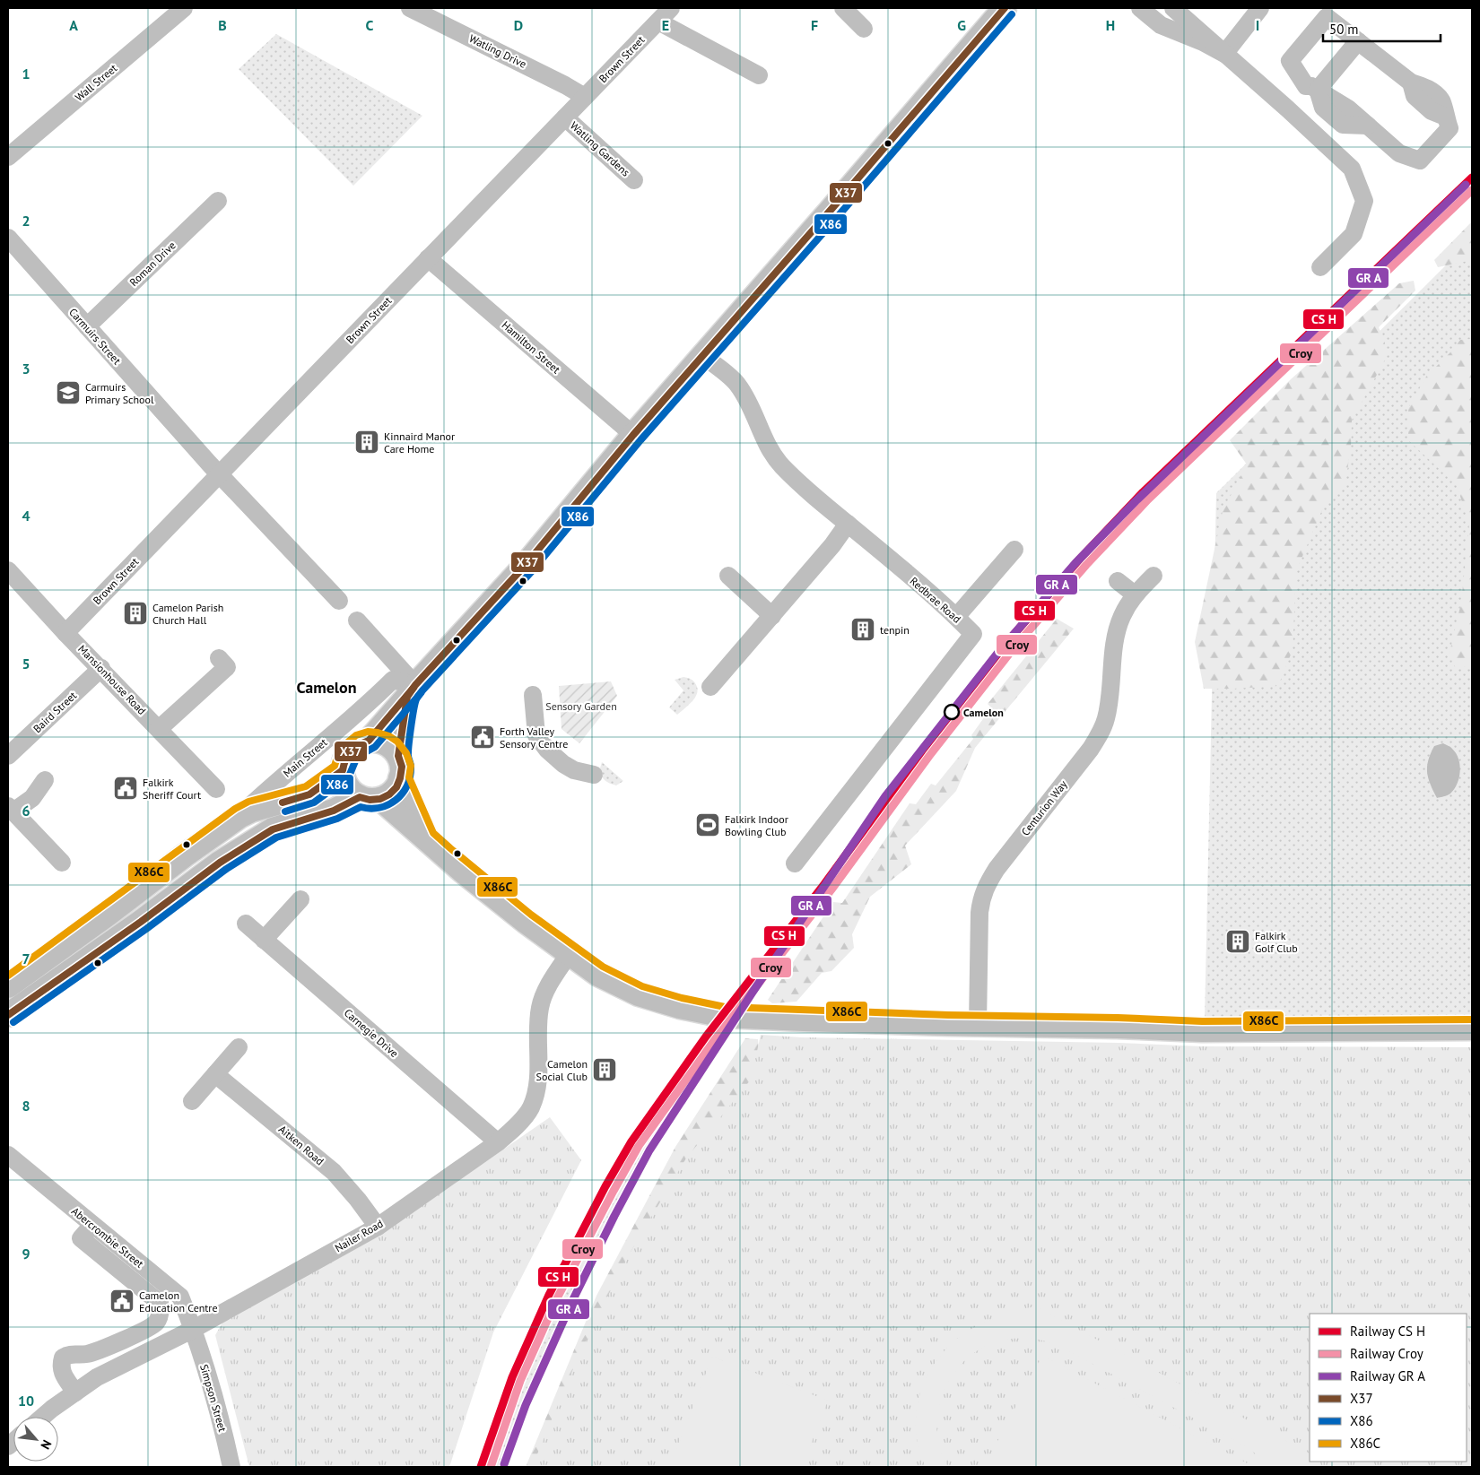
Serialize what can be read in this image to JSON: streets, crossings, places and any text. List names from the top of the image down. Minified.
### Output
{"streets":{"main road":["Main Street"],"street":["Watling Drive","Brown Street","Wall Street","Watling Gardens","Roman Drive","Carmuirs Street","Hamilton Street","Redbrae Road","Mansionhouse Road","Baird Street","Centurion Way","Carnegie Drive","Aitken Road","Nailer Road","Abercrombie Street","Simpson Street"]},"crossings":[["Watling Drive","Brown Street"],["Brown Street","Watling Gardens"],["Brown Street","Carmuirs Street"],["Brown Street","Hamilton Street"],["Brown Street","Mansionhouse Road"],["Roman Drive","Carmuirs Street"],["Mansionhouse Road","Baird Street"],["Carnegie Drive","Nailer Road"],["Aitken Road","Nailer Road"],["Nailer Road","Abercrombie Street"],["Nailer Road","Simpson Street"],["Abercrombie Street","Simpson Street"]],"districts":["Camelon"],"parks":["Sensory Garden"],"places":{"school or university":["Carmuirs Primary School"],"building":["Kinnaird Manor Care Home","Camelon Parish Church Hall","tenpin","Falkirk Golf Club","Camelon Social Club"],"other":["Camelon"],"public building":["Forth Valley Sensory Centre","Falkirk Sheriff Court","Camelon Education Centre"],"sports":["Falkirk Indoor Bowling Club"]},"lines":["transit line X37","transit line X86","rail line Croy","transit line X86C"],"legend":["Railway CS H","Railway Croy","Railway GR A","X37","X86","X86C"],"scale_bar":"50 m","north":"bottom right","grid":{"columns":["A","B","C","D","E","F","G","H","I"],"rows":["1","2","3","4","5","6","7","8","9","10"]}}
